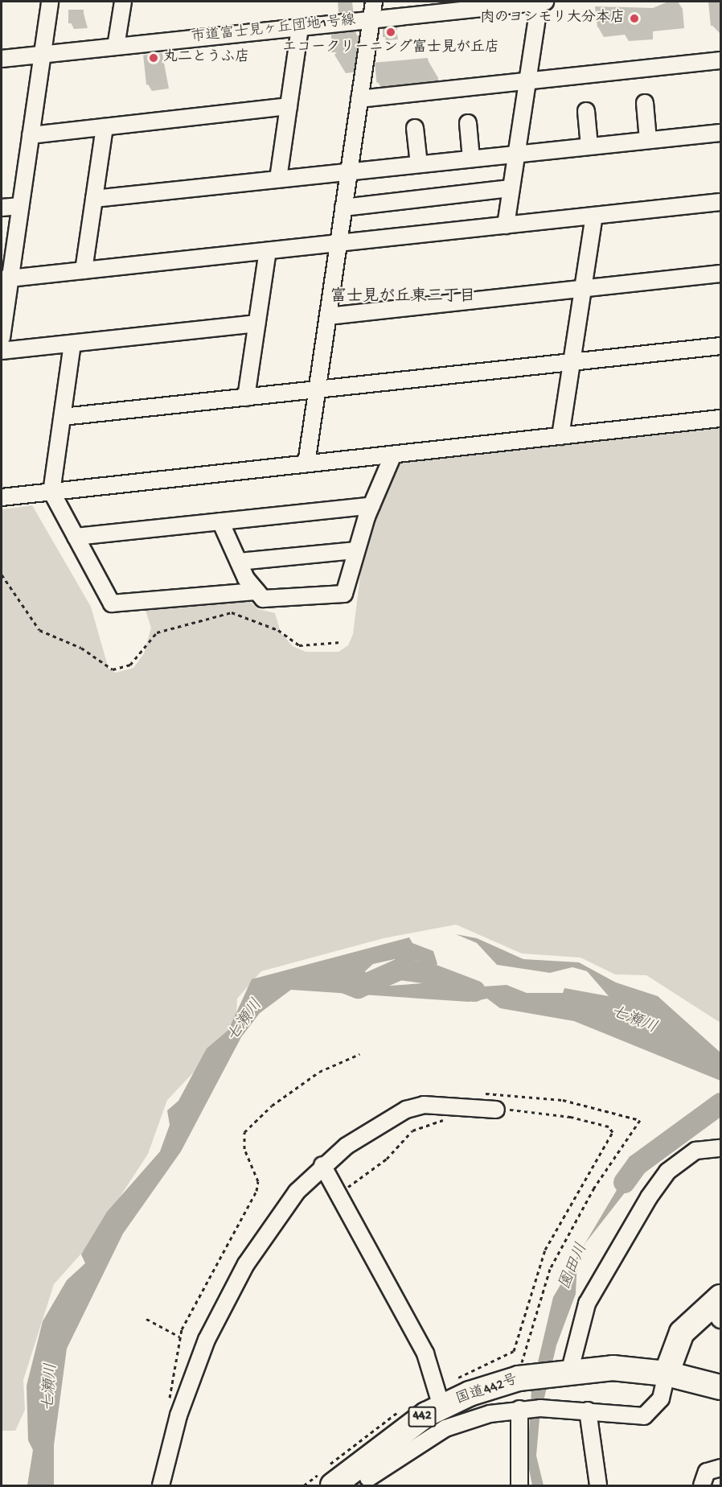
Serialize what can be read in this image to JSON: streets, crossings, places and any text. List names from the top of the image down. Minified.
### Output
{"streets":{"highway":["国道442号","442"],"street":["市道富士見ヶ丘団地1号線"]},"districts":["富士見が丘東三丁目"],"water":["七瀬川","園田川"],"places":["肉のヨシモリ大分本店","エコークリーニング富士見が丘店","丸二とうふ店"]}
